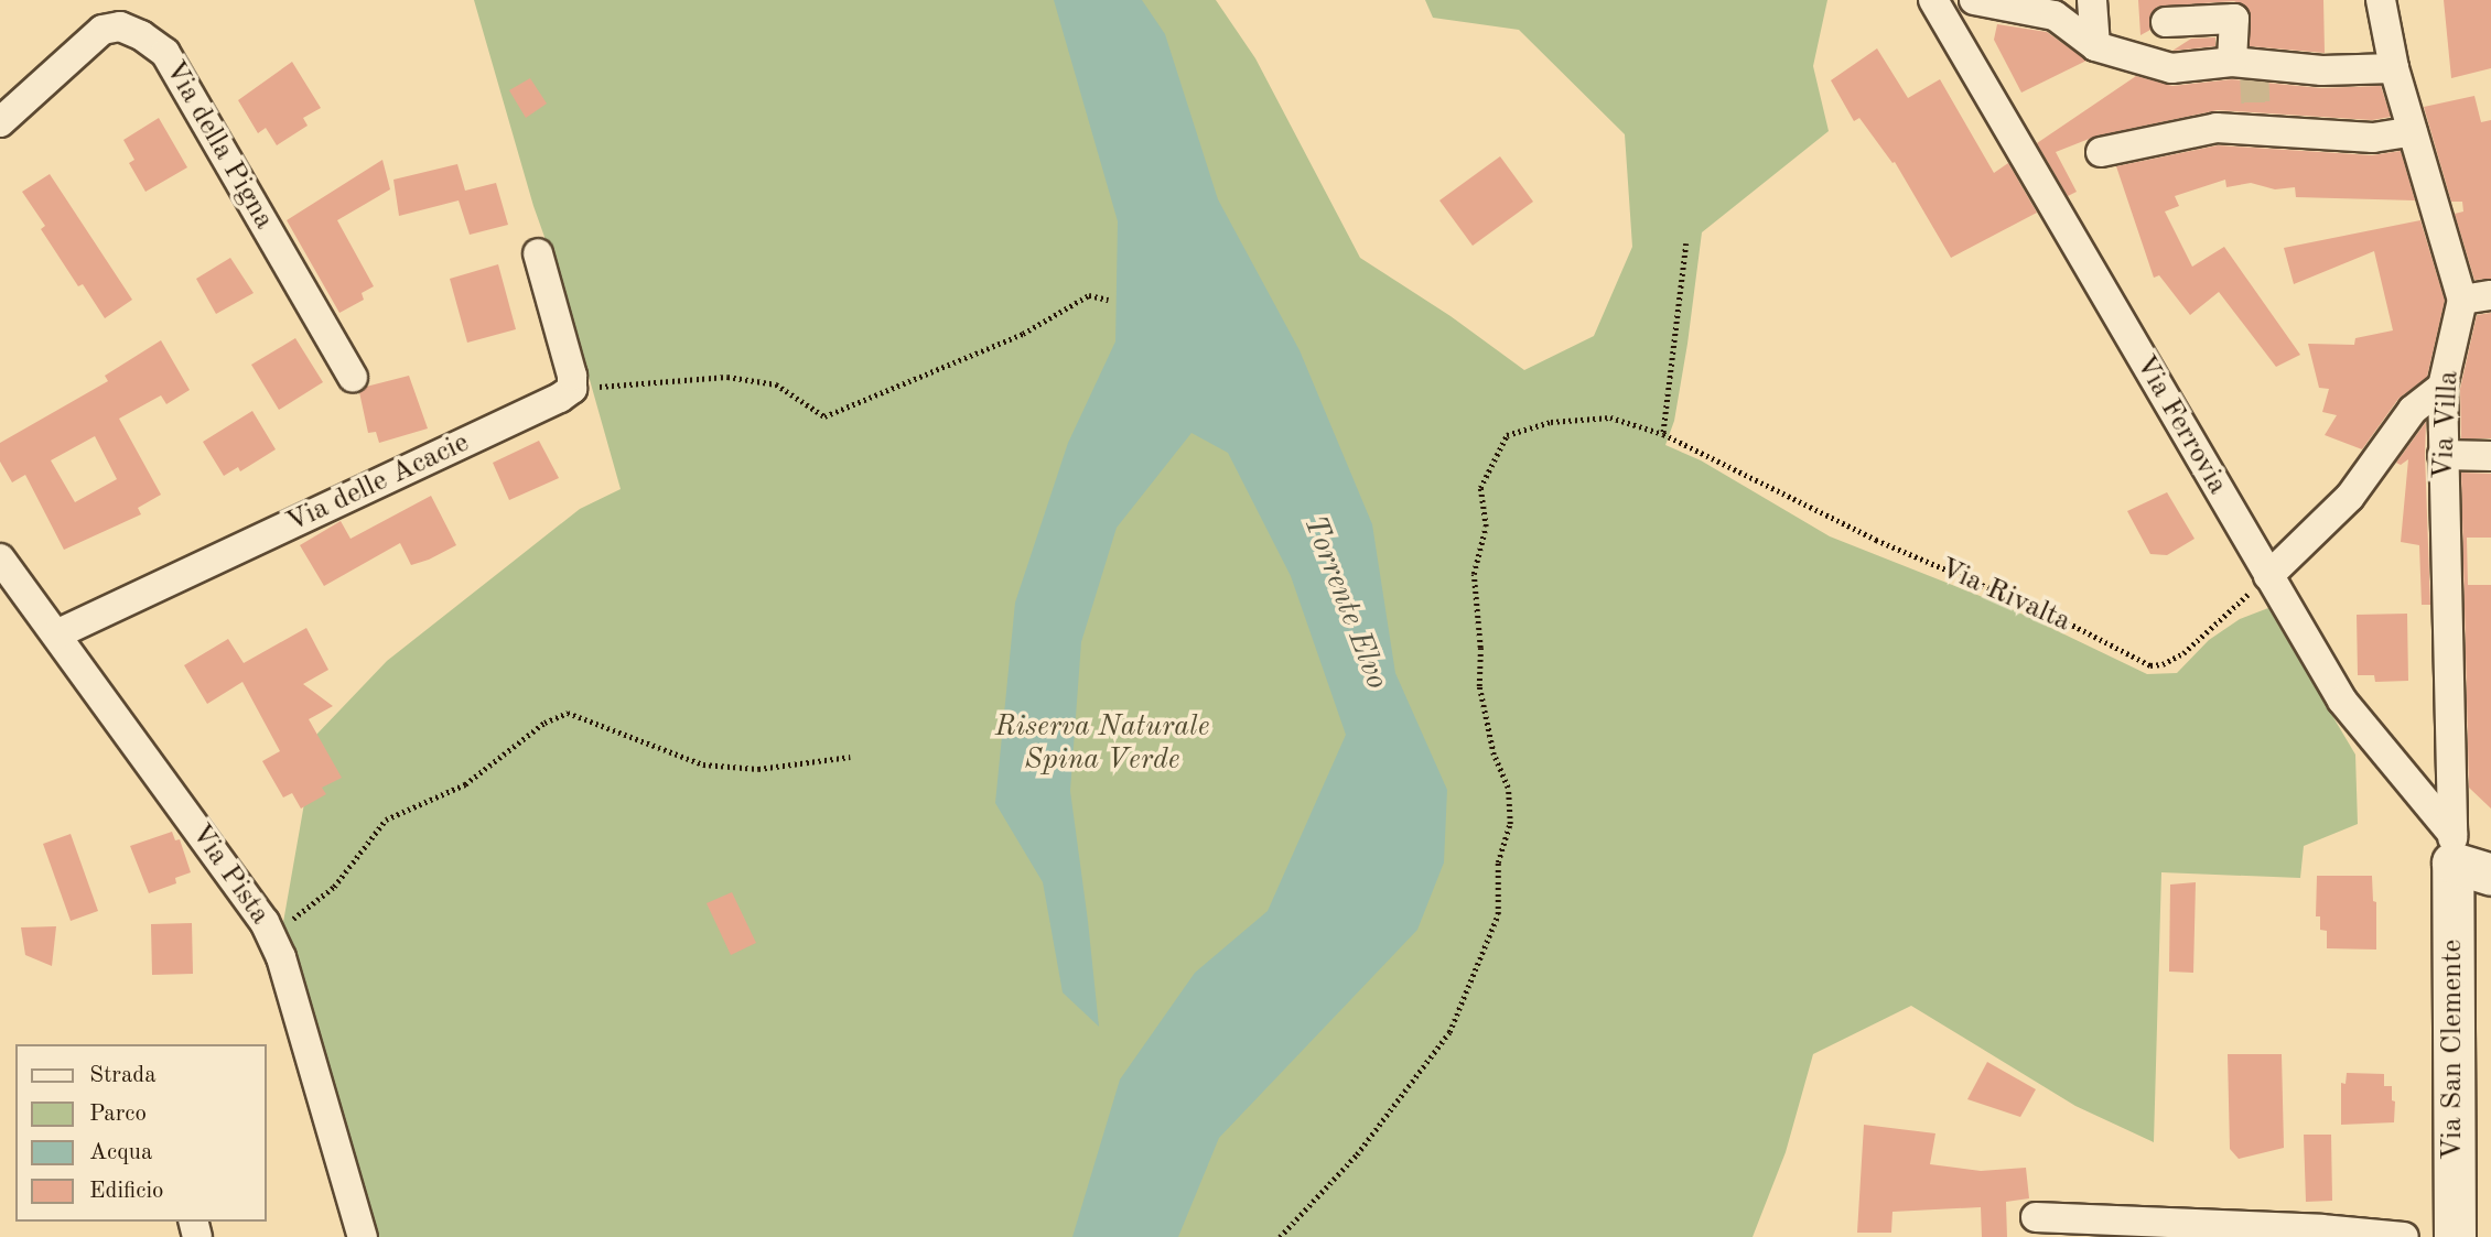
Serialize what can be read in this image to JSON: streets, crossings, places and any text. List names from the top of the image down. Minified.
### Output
{"streets":{"street":["Via della Pigna","Via Ferrovia","Via Villa","Via delle Acacie","Via Pista","Via San Clemente"],"path":["Via Rivalta"]},"crossings":[["Via Ferrovia","Via Villa"],["Via Ferrovia","Via Rivalta"],["Via Ferrovia","Via San Clemente"],["Via Villa","Via San Clemente"],["Via delle Acacie","Via Pista"]],"water":["Torrente Elvo"],"parks":["Riserva Naturale Spina Verde"],"legend":["Strada","Parco","Acqua","Edificio"]}
